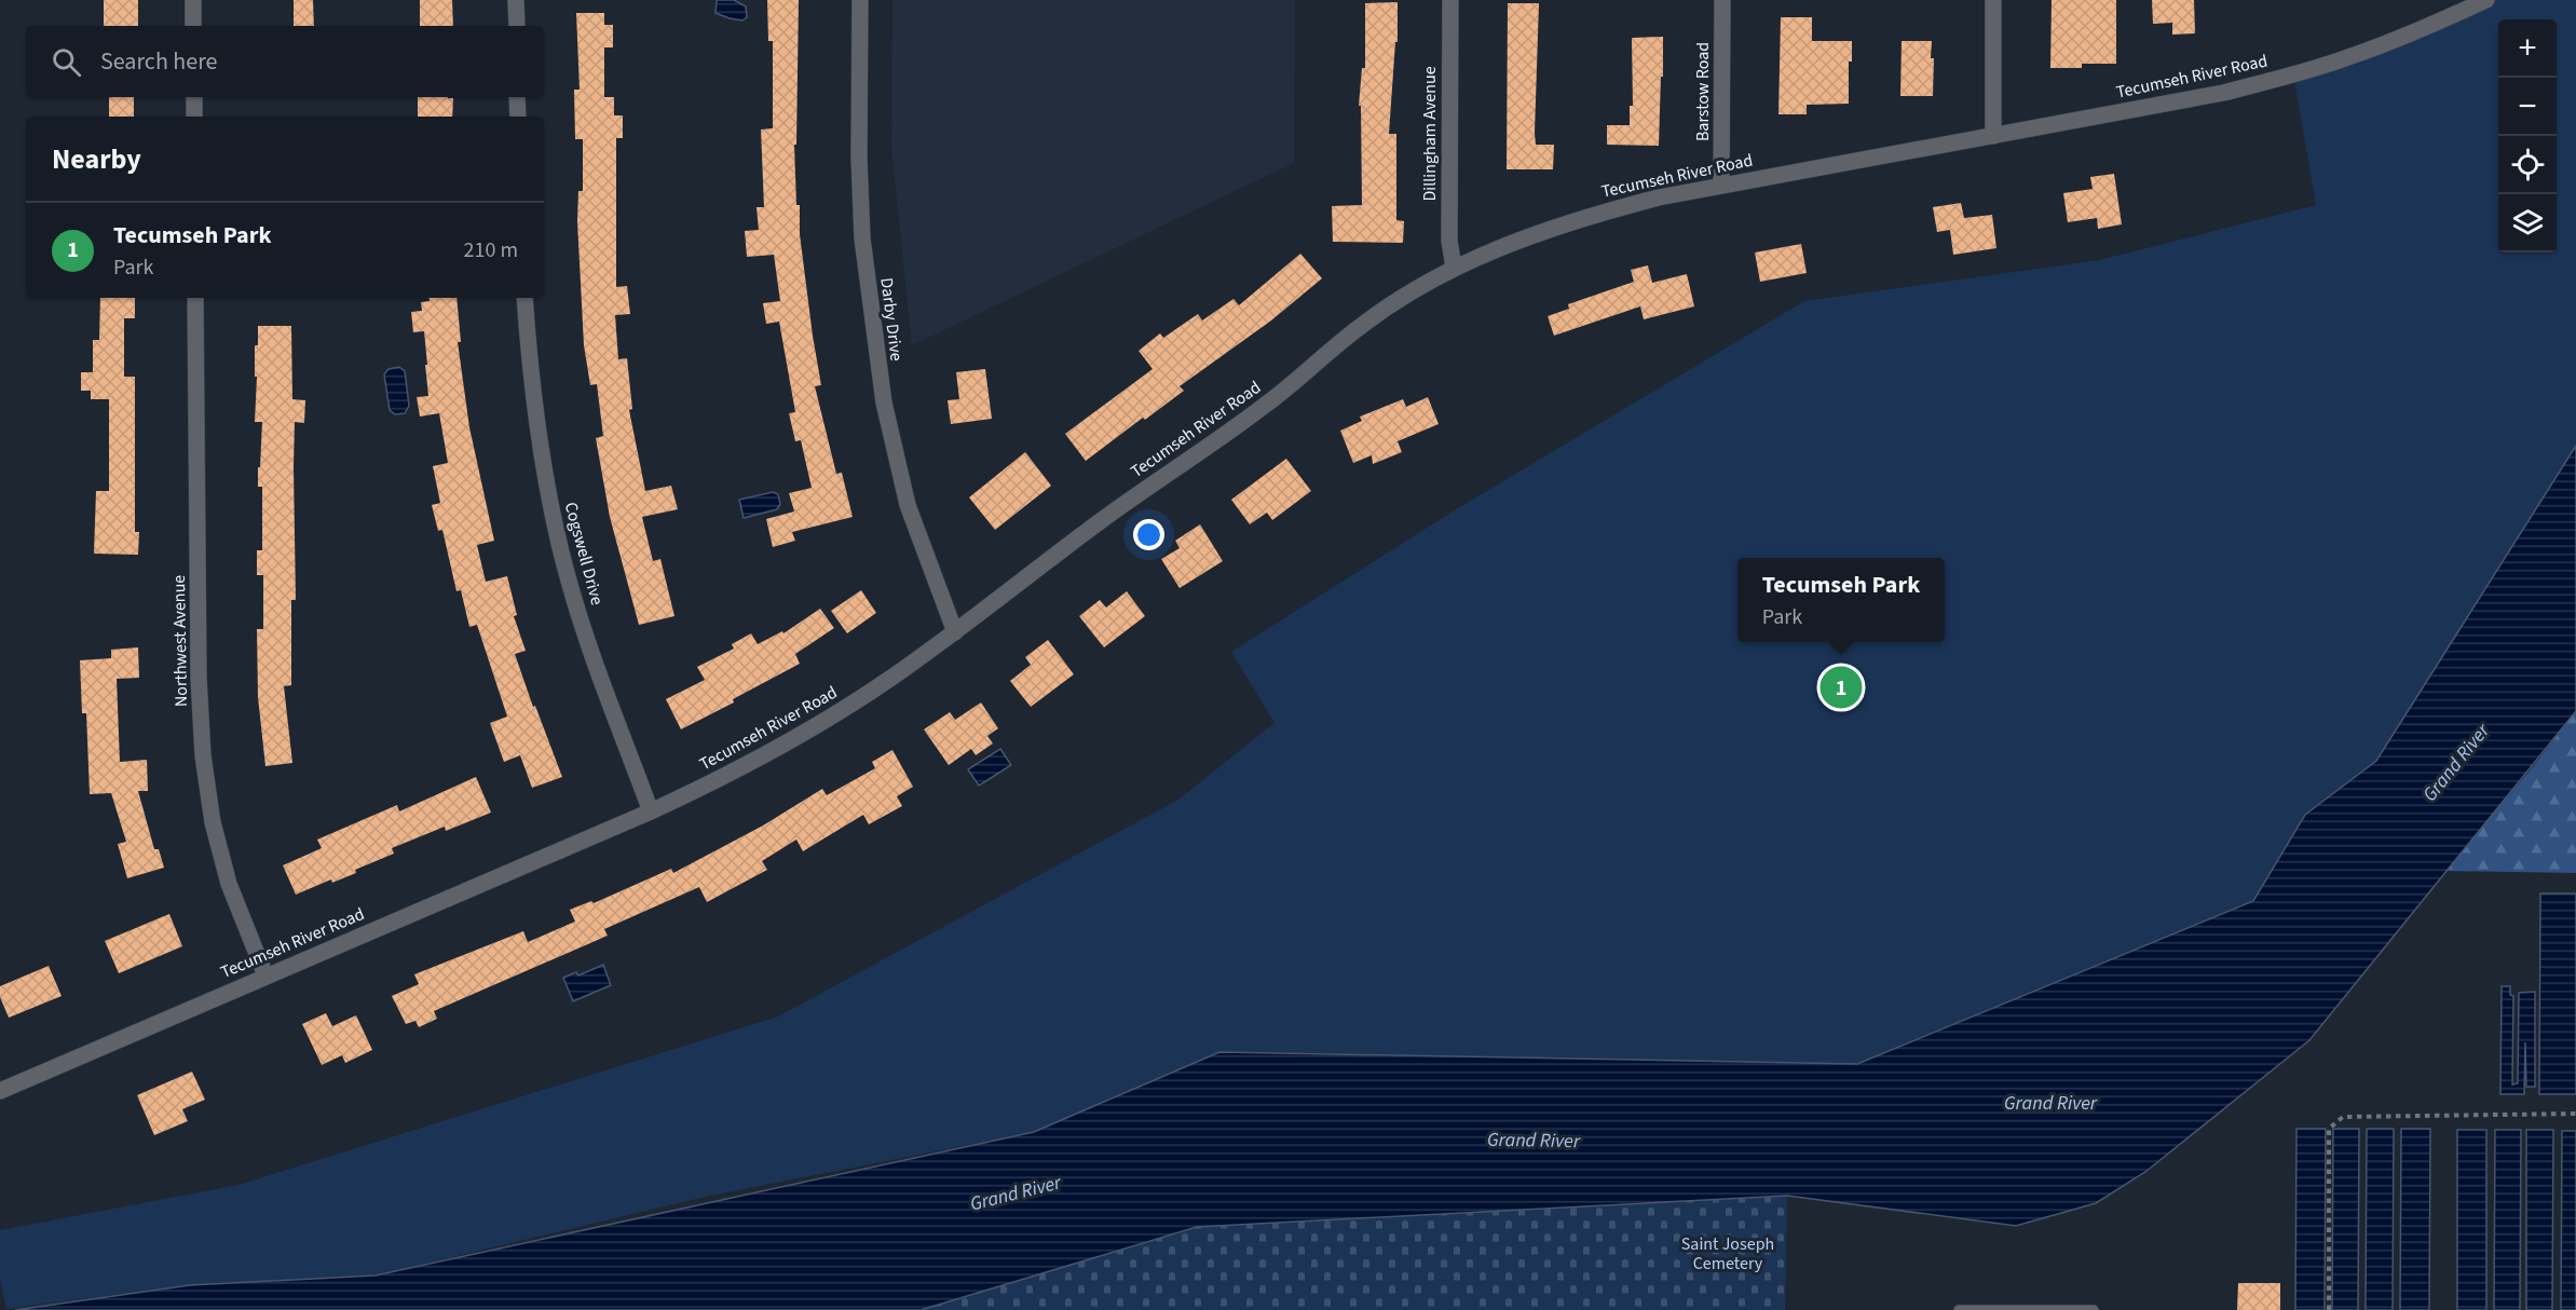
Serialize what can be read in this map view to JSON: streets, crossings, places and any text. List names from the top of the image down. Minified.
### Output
{"streets":{"street":["Tecumseh River Road","Barstow Road","Dillingham Avenue","Darby Drive","Cogswell Drive","Northwest Avenue"]},"crossings":[["Tecumseh River Road","Barstow Road"],["Tecumseh River Road","Dillingham Avenue"],["Tecumseh River Road","Darby Drive"],["Tecumseh River Road","Cogswell Drive"],["Tecumseh River Road","Northwest Avenue"]],"water":["Grand River"],"parks":["Saint Joseph Cemetery"],"page":{"map_buttons":["+","−"],"search":"Search here","heading":"Nearby","list":[{"mark":"1","name":"Tecumseh Park","note":"Park","value":"210 m"}],"popup":["Tecumseh Park","Park"],"pins":"1"}}
